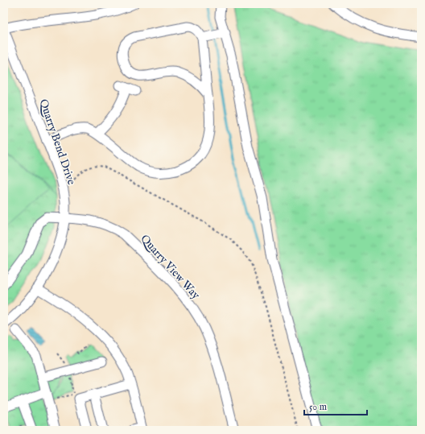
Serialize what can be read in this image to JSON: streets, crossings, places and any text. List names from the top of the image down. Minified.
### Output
{"streets":{"street":["Quarry Bend Drive","Quarry View Way"]},"crossings":[["Quarry Bend Drive","Quarry View Way"]],"scale_bar":"50 m"}
